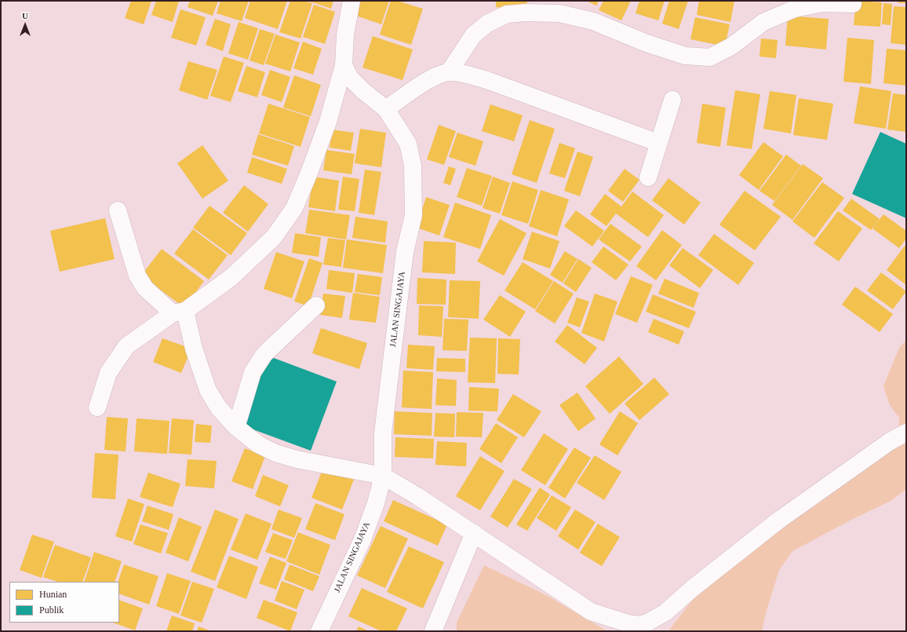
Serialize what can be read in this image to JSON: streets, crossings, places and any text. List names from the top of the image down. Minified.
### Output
{"streets":{"street":["JALAN SINGAJAYA"]},"legend":["Hunian","Publik"],"north":"top"}
